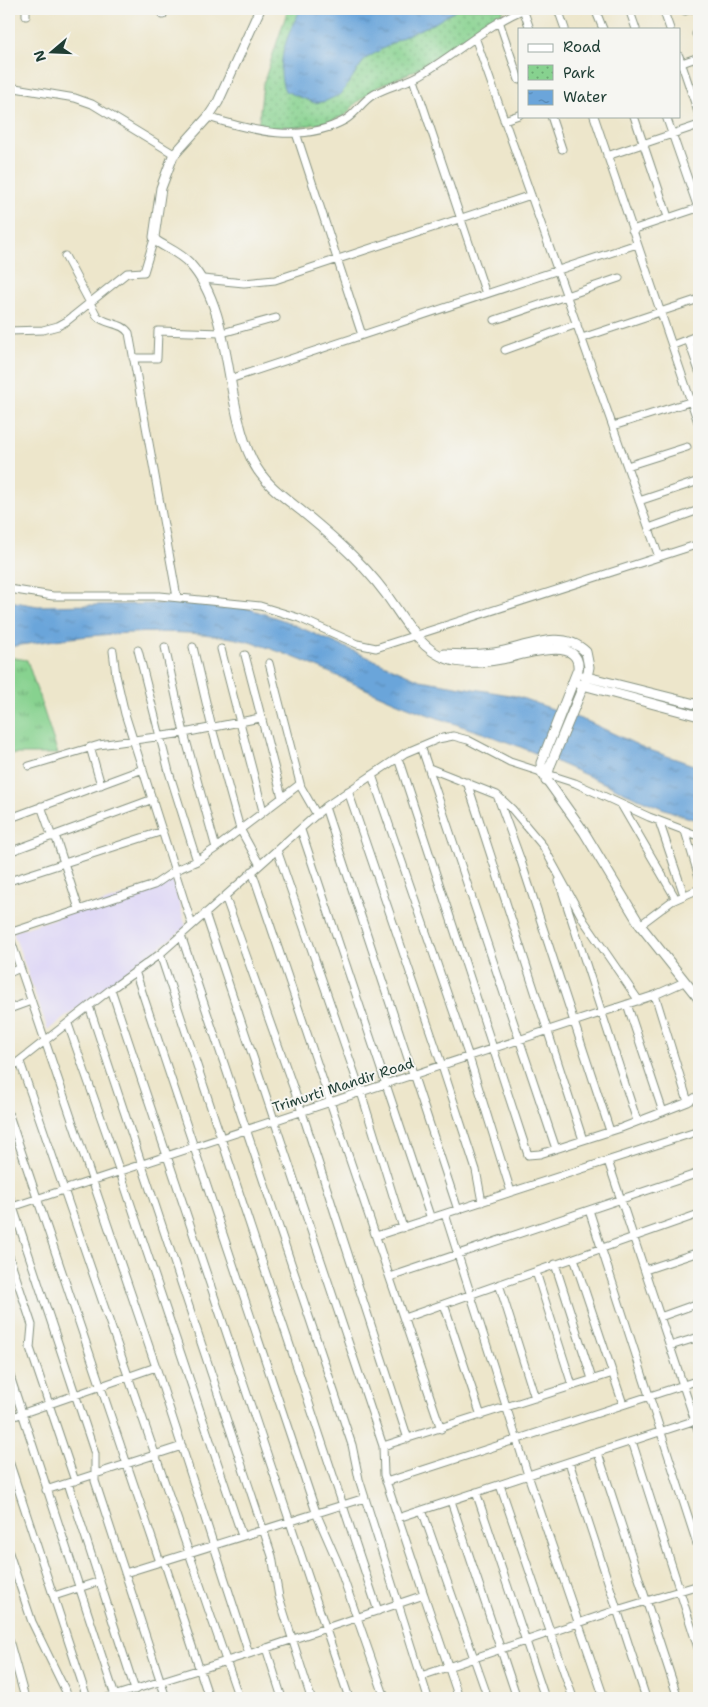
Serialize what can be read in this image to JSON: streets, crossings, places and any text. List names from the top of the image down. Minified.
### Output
{"streets":{"street":["Trimurti Mandir Road"]},"legend":["Road","Park","Water"],"north":"left"}
